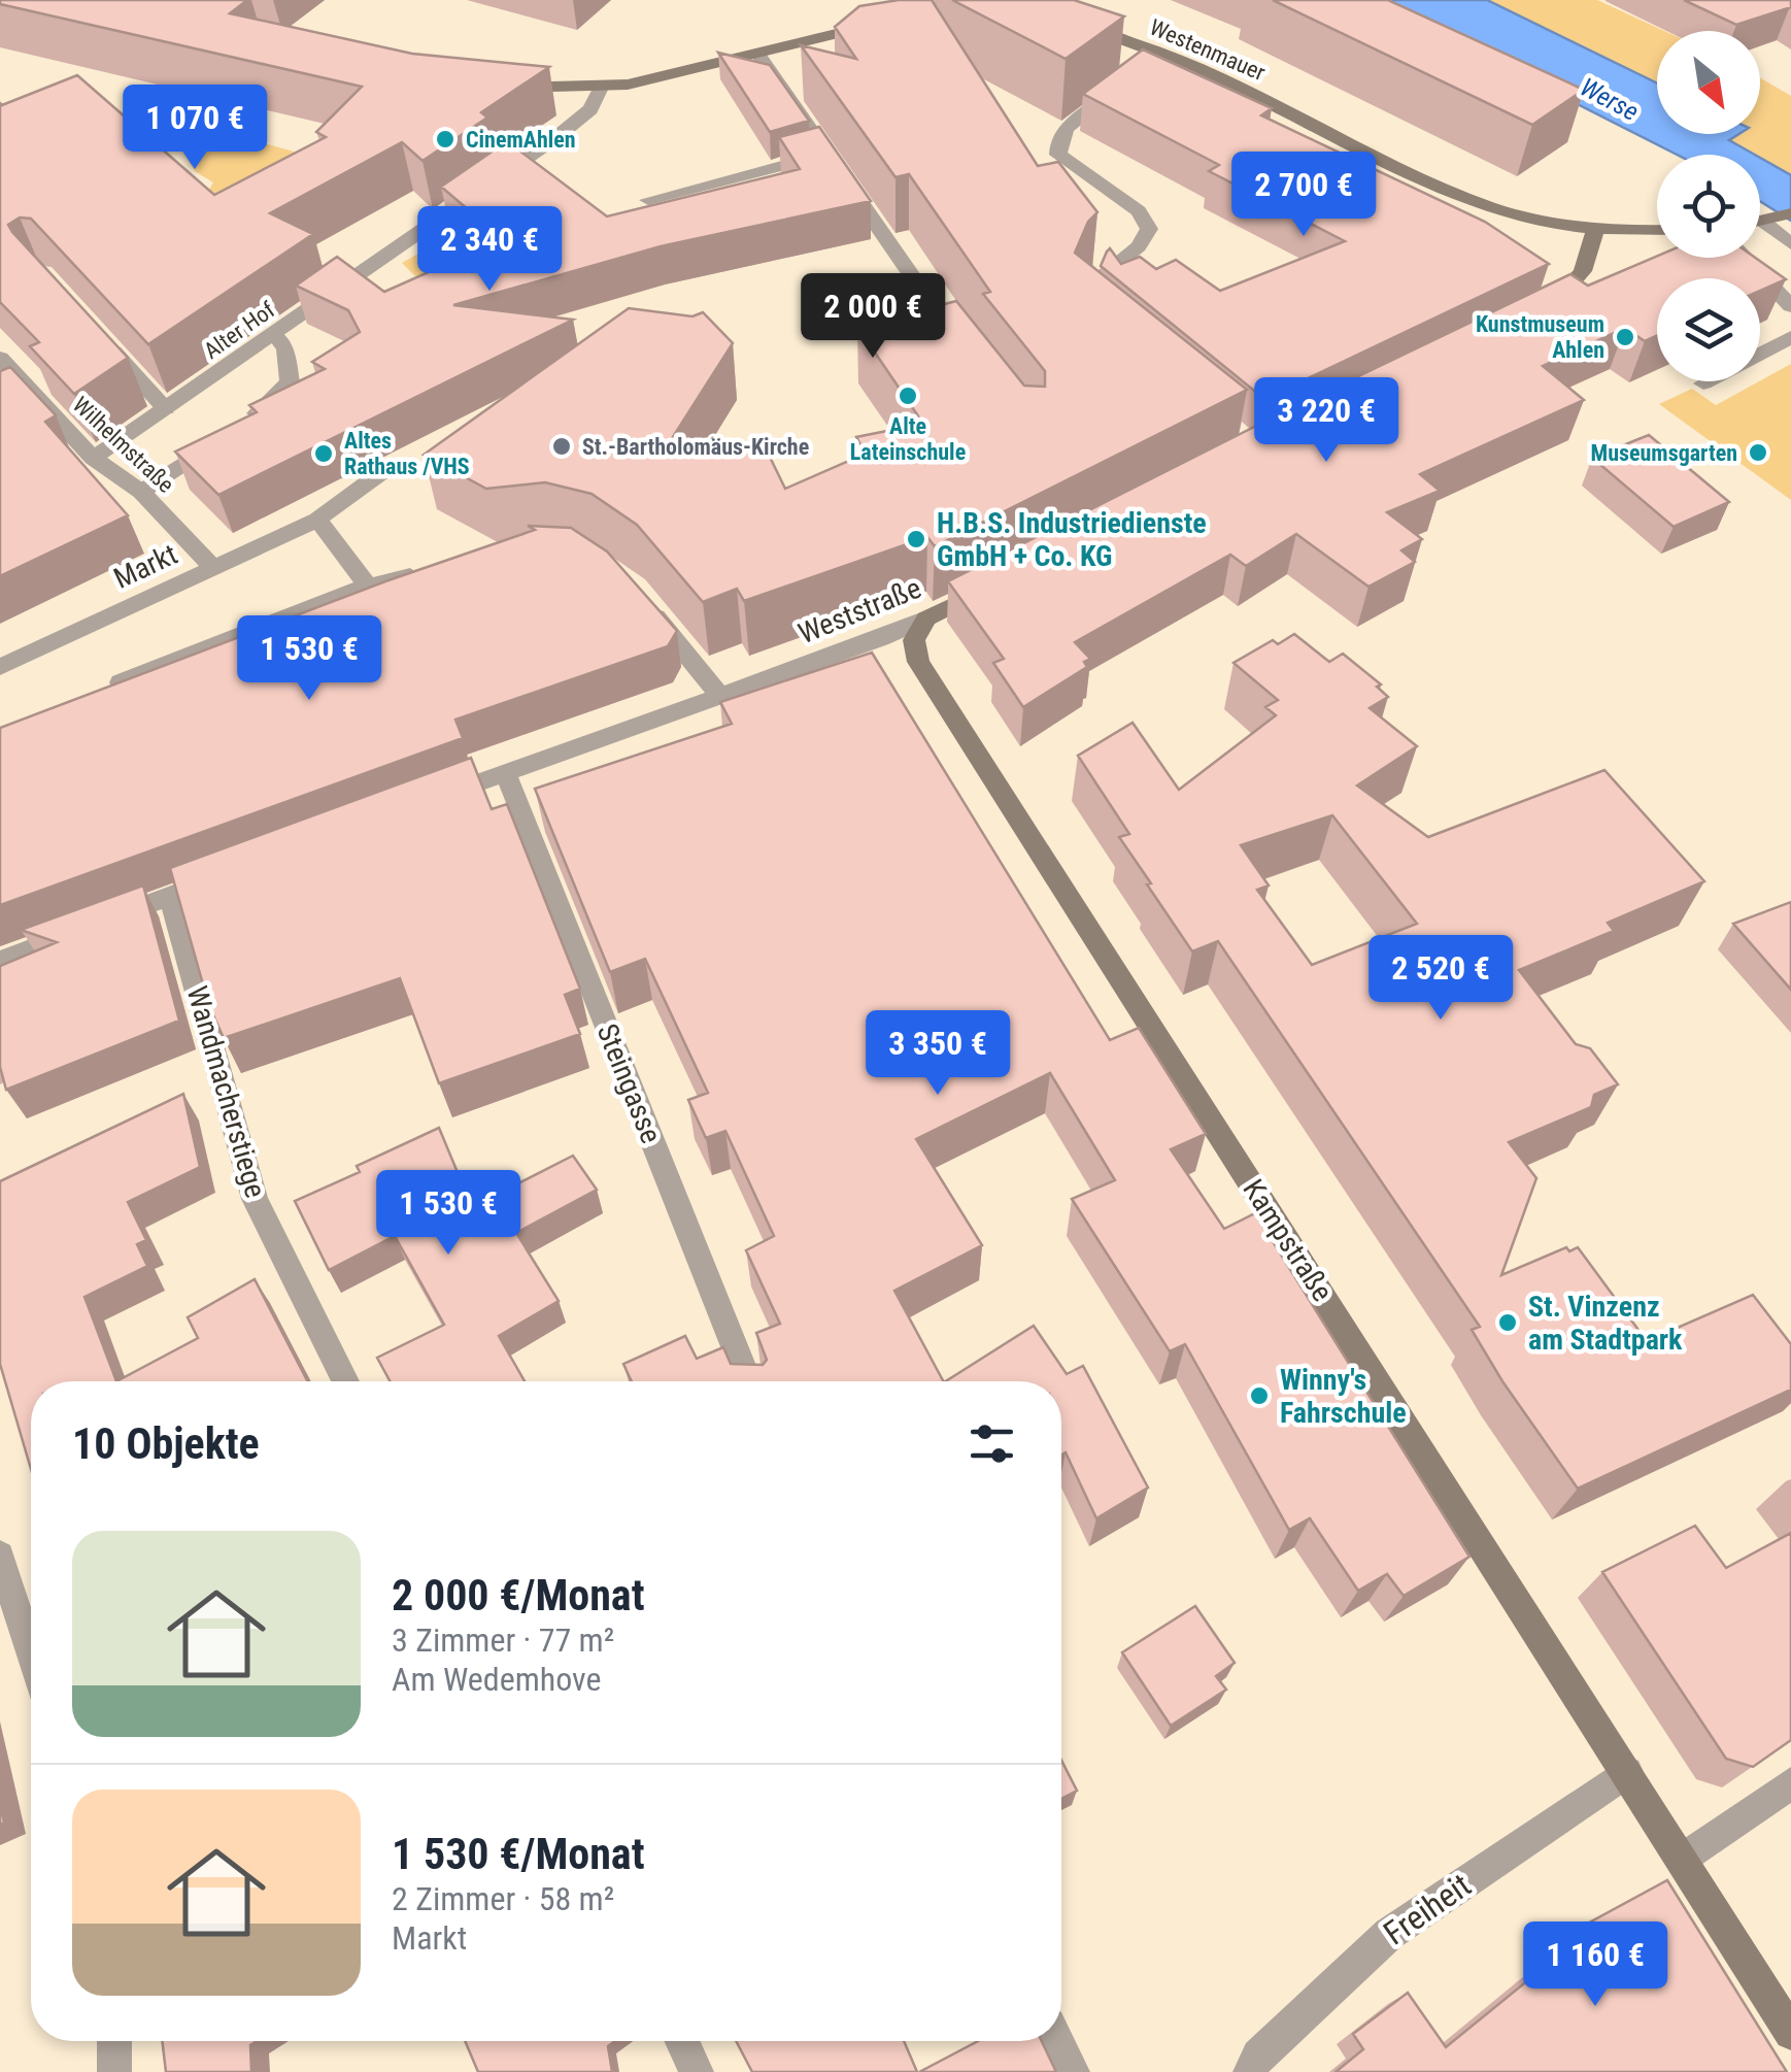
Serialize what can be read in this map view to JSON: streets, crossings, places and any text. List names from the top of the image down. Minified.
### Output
{"streets":{"street":["Westenmauer","Alter Hof","Wilhelmstraße","Markt","Weststraße","Steingasse","Wandmacherstiege","Kampstraße","Freiheit"]},"crossings":[["Alter Hof","Wilhelmstraße"],["Wilhelmstraße","Markt"],["Weststraße","Steingasse"],["Weststraße","Kampstraße"],["Kampstraße","Freiheit"]],"water":["Werse"],"places":["CinemAhlen","Kunstmuseum Ahlen","Alte Lateinschule","St.-Bartholomäus-Kirche","Museumsgarten","Altes Rathaus /VHS","H.B.S. Industriedienste GmbH + Co. KG","St. Vinzenz am Stadtpark","Winny's Fahrschule"],"north":"bottom right","page":{"price":["1 070 €","2 700 €","2 340 €","2 000 €","3 220 €","1 530 €","2 520 €","3 350 €","1 530 €","1 160 €"],"heading":"10 Objekte","list":[{"name":"2 000 €/Monat","note":"3 Zimmer · 77 m² · Am Wedemhove"},{"name":"1 530 €/Monat","note":"2 Zimmer · 58 m² · Markt"}]}}
